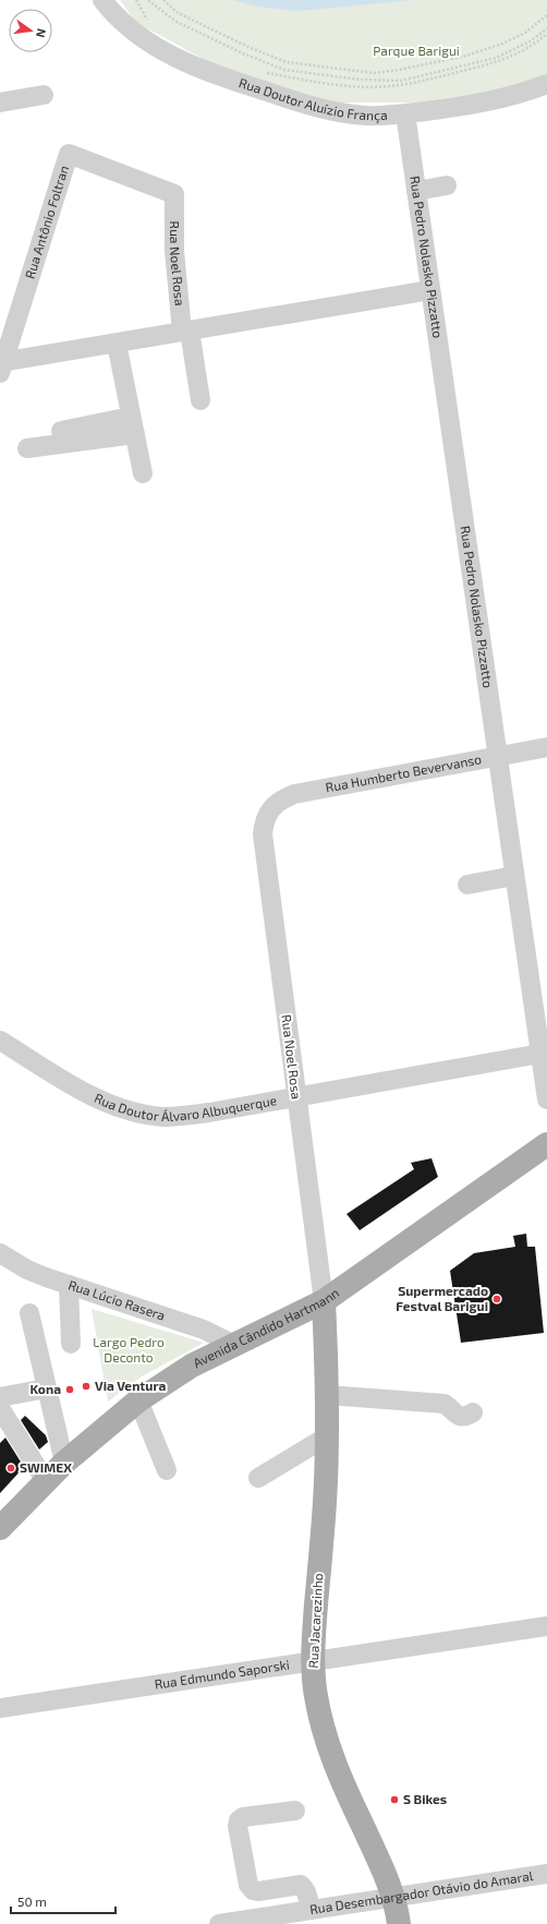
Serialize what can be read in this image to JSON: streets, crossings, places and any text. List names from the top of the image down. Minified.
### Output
{"streets":{"main road":["Avenida Cândido Hartmann","Rua Jacarezinho"],"street":["Rua Doutor Aluízio França","Rua Antônio Foltran","Rua Pedro Nolasko Pizzatto","Rua Noel Rosa","Rua Humberto Bevervanso","Rua Doutor Álvaro Albuquerque","Rua Lúcio Rasera","Rua Edmundo Saporski","Rua Desembargador Otávio do Amaral"]},"crossings":[["Rua Doutor Aluízio França","Rua Pedro Nolasko Pizzatto"],["Rua Antônio Foltran","Rua Noel Rosa"],["Rua Pedro Nolasko Pizzatto","Rua Humberto Bevervanso"],["Rua Pedro Nolasko Pizzatto","Rua Doutor Álvaro Albuquerque"],["Rua Noel Rosa","Rua Humberto Bevervanso"],["Rua Noel Rosa","Rua Doutor Álvaro Albuquerque"],["Rua Noel Rosa","Avenida Cândido Hartmann"],["Rua Noel Rosa","Rua Jacarezinho"],["Rua Lúcio Rasera","Avenida Cândido Hartmann"],["Avenida Cândido Hartmann","Rua Jacarezinho"],["Rua Jacarezinho","Rua Edmundo Saporski"],["Rua Jacarezinho","Rua Desembargador Otávio do Amaral"]],"parks":["Parque Barigui","Largo Pedro Deconto"],"places":["Supermercado Festval Barigui","Via Ventura","Kona","SWIMEX","S Bikes"],"scale_bar":"50 m","north":"right"}
